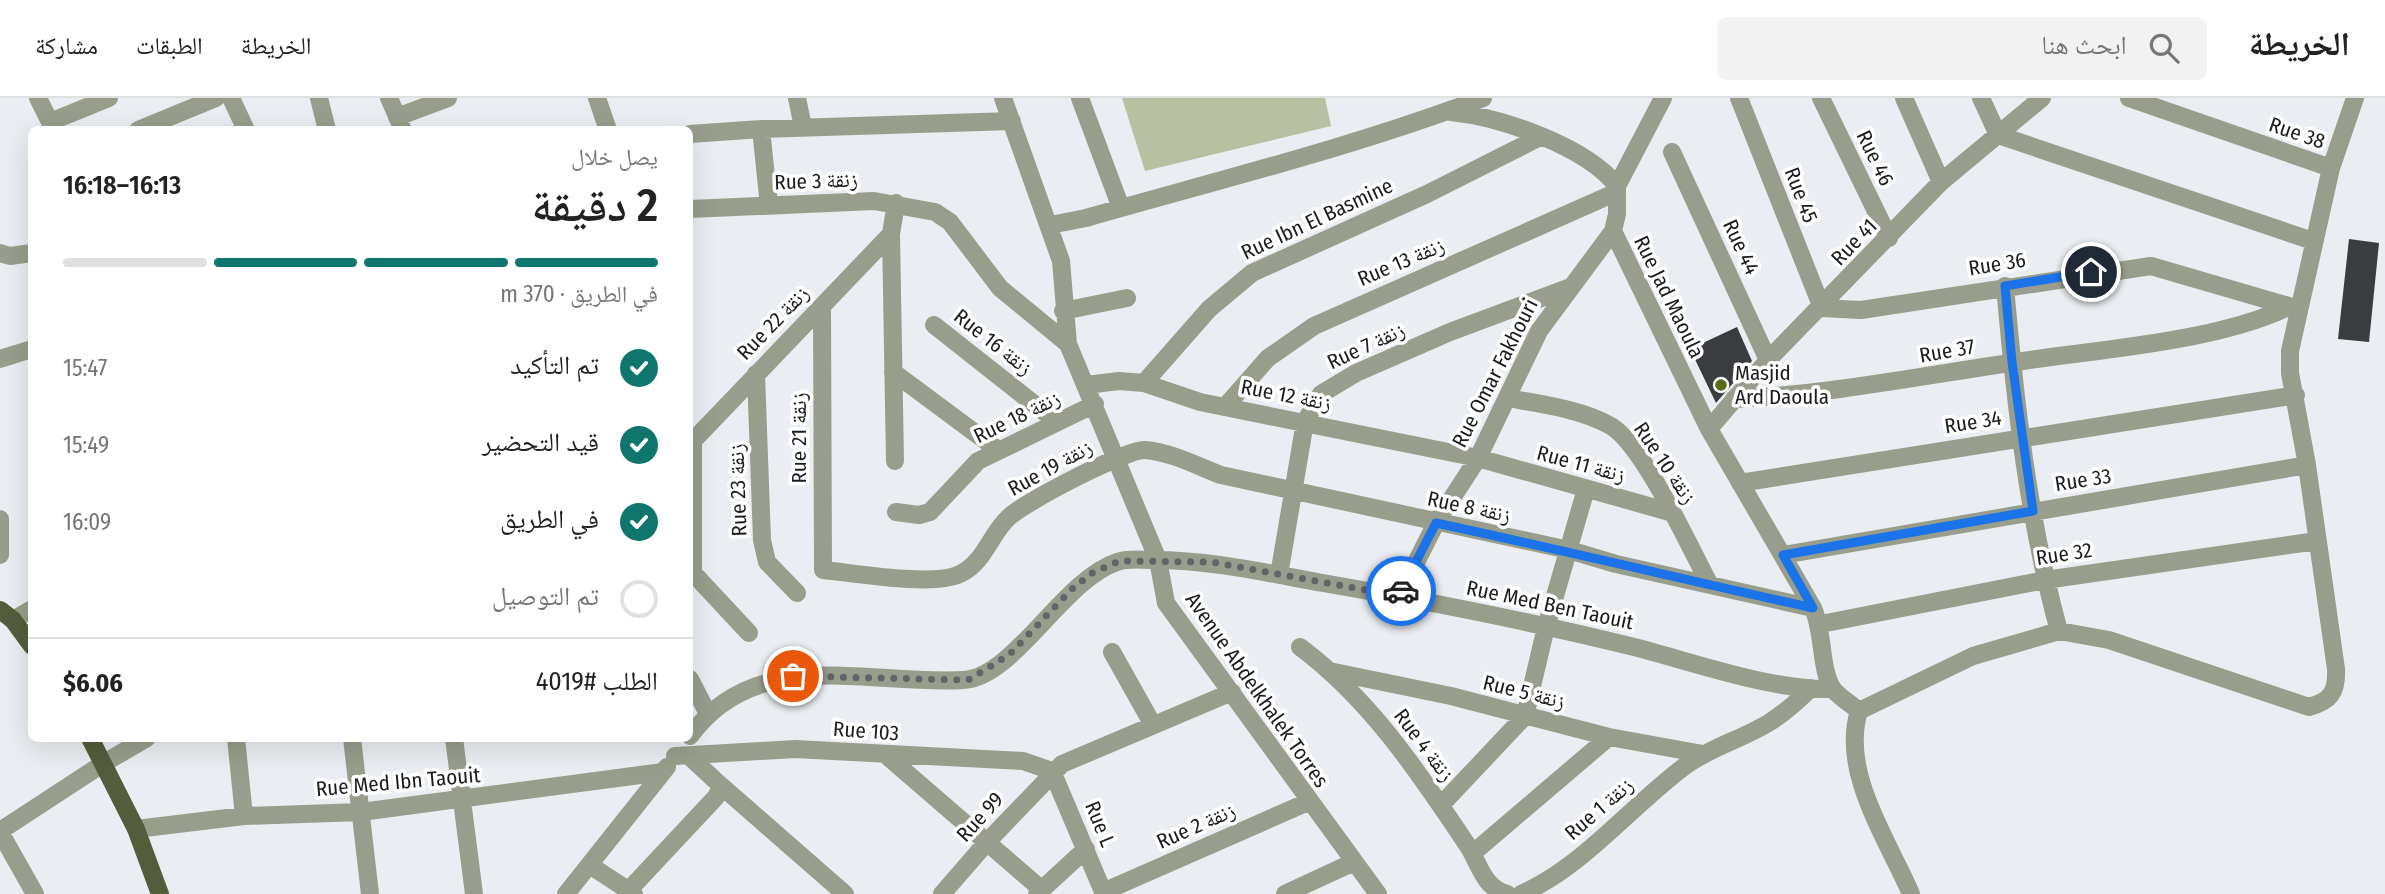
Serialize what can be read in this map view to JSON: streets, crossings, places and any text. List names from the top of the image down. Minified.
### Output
{"streets":{"street":["Rue 38","Rue 46","Rue 3 زنقة","Rue 45","Rue Ibn El Basmine","Rue 41","Rue 44","Rue 13 زنقة","Rue 36","Rue Jad Maoula","Rue 22 زنقة","Rue 16 زنقة","Rue 7 زنقة","Rue 37","Rue Omar Fakhouri","Rue 12 زنقة","Rue 18 زنقة","Rue 34","Rue 21 زنقة","Rue 10 زنقة","Rue 11 زنقة","Rue 19 زنقة","Rue 33","Rue 23 زنقة","Rue 8 زنقة","Rue 32","Rue Med Ben Taouit","Avenue Abdelkhalek Torres","Rue 5 زنقة","Rue 103","Rue 4 زنقة","Rue Med Ibn Taouit","Rue 1 زنقة","Rue 99","Rue L","Rue 2 زنقة"]},"crossings":[["Rue 46","Rue 41"],["Rue 3 زنقة","Avenue Abdelkhalek Torres"],["Rue 45","Rue 41"],["Rue 45","Rue 36"],["Rue Ibn El Basmine","Rue 12 زنقة"],["Rue 41","Rue 44"],["Rue 41","Rue 36"],["Rue 41","Rue Jad Maoula"],["Rue 41","Rue 37"],["Rue 13 زنقة","Rue 12 زنقة"],["Rue 36","Rue 37"],["Rue Jad Maoula","Rue Omar Fakhouri"],["Rue Jad Maoula","Rue 34"],["Rue Jad Maoula","Rue 33"],["Rue Jad Maoula","Rue 8 زنقة"],["Rue Jad Maoula","Rue 32"],["Rue Jad Maoula","Rue Med Ben Taouit"],["Rue 22 زنقة","Rue 21 زنقة"],["Rue 22 زنقة","Rue 23 زنقة"],["Rue 16 زنقة","Rue 18 زنقة"],["Rue 7 زنقة","Rue Omar Fakhouri"],["Rue 7 زنقة","Rue 12 زنقة"],["Rue 7 زنقة","Rue 8 زنقة"],["Rue 7 زنقة","Rue Med Ben Taouit"],["Rue Omar Fakhouri","Rue 12 زنقة"],["Rue Omar Fakhouri","Rue 10 زنقة"],["Rue Omar Fakhouri","Rue 11 زنقة"],["Rue Omar Fakhouri","Rue 8 زنقة"],["Rue Omar Fakhouri","Rue Med Ben Taouit"],["Rue 12 زنقة","Rue 11 زنقة"],["Rue 12 زنقة","Avenue Abdelkhalek Torres"],["Rue 18 زنقة","Avenue Abdelkhalek Torres"],["Rue 21 زنقة","Rue 19 زنقة"],["Rue 10 زنقة","Rue 11 زنقة"],["Rue 10 زنقة","Rue 8 زنقة"],["Rue 19 زنقة","Rue 8 زنقة"],["Rue 19 زنقة","Avenue Abdelkhalek Torres"],["Rue 8 زنقة","Rue 32"],["Rue 8 زنقة","Avenue Abdelkhalek Torres"],["Rue Med Ben Taouit","Avenue Abdelkhalek Torres"],["Rue Med Ben Taouit","Rue 103"],["Rue Med Ben Taouit","Rue Med Ibn Taouit"],["Rue Med Ben Taouit","Rue 1 زنقة"],["Avenue Abdelkhalek Torres","Rue 99"],["Avenue Abdelkhalek Torres","Rue 2 زنقة"],["Rue 5 زنقة","Rue 4 زنقة"],["Rue 5 زنقة","Rue 1 زنقة"],["Rue 103","Rue 99"],["Rue 103","Rue L"],["Rue 99","Rue L"],["Rue L","Rue 2 زنقة"]],"places":["Masjid Ard Daoula"],"page":{"header":"الخريطة","search":"ابحث هنا","nav":["الخريطة","الطبقات","مشاركة"],"heading":["2 دقيقة","يصل خلال","16:13–16:18"],"panel":["الطلب #4019","$6.06"],"bar":"في الطريق · 370 m","list":[["تم التأكيد","15:47"],["قيد التحضير","15:49"],["في الطريق","16:09"],"تم التوصيل"]}}
